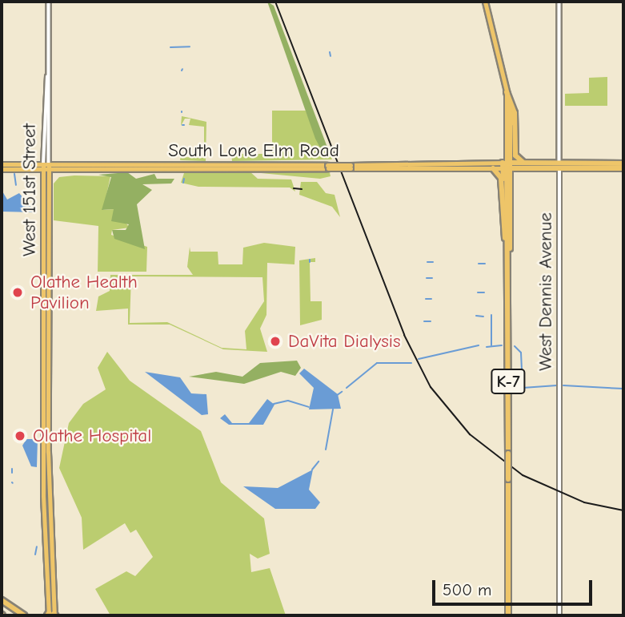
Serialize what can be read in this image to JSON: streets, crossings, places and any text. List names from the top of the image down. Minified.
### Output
{"streets":{"highway":["K-7"],"main road":["South Lone Elm Road","West 151st Street"],"street":["West Dennis Avenue"]},"crossings":[["South Lone Elm Road","West 151st Street"],["South Lone Elm Road","K-7"]],"places":["Olathe Health Pavilion","DaVita Dialysis","Olathe Hospital"],"scale_bar":"500 m"}
